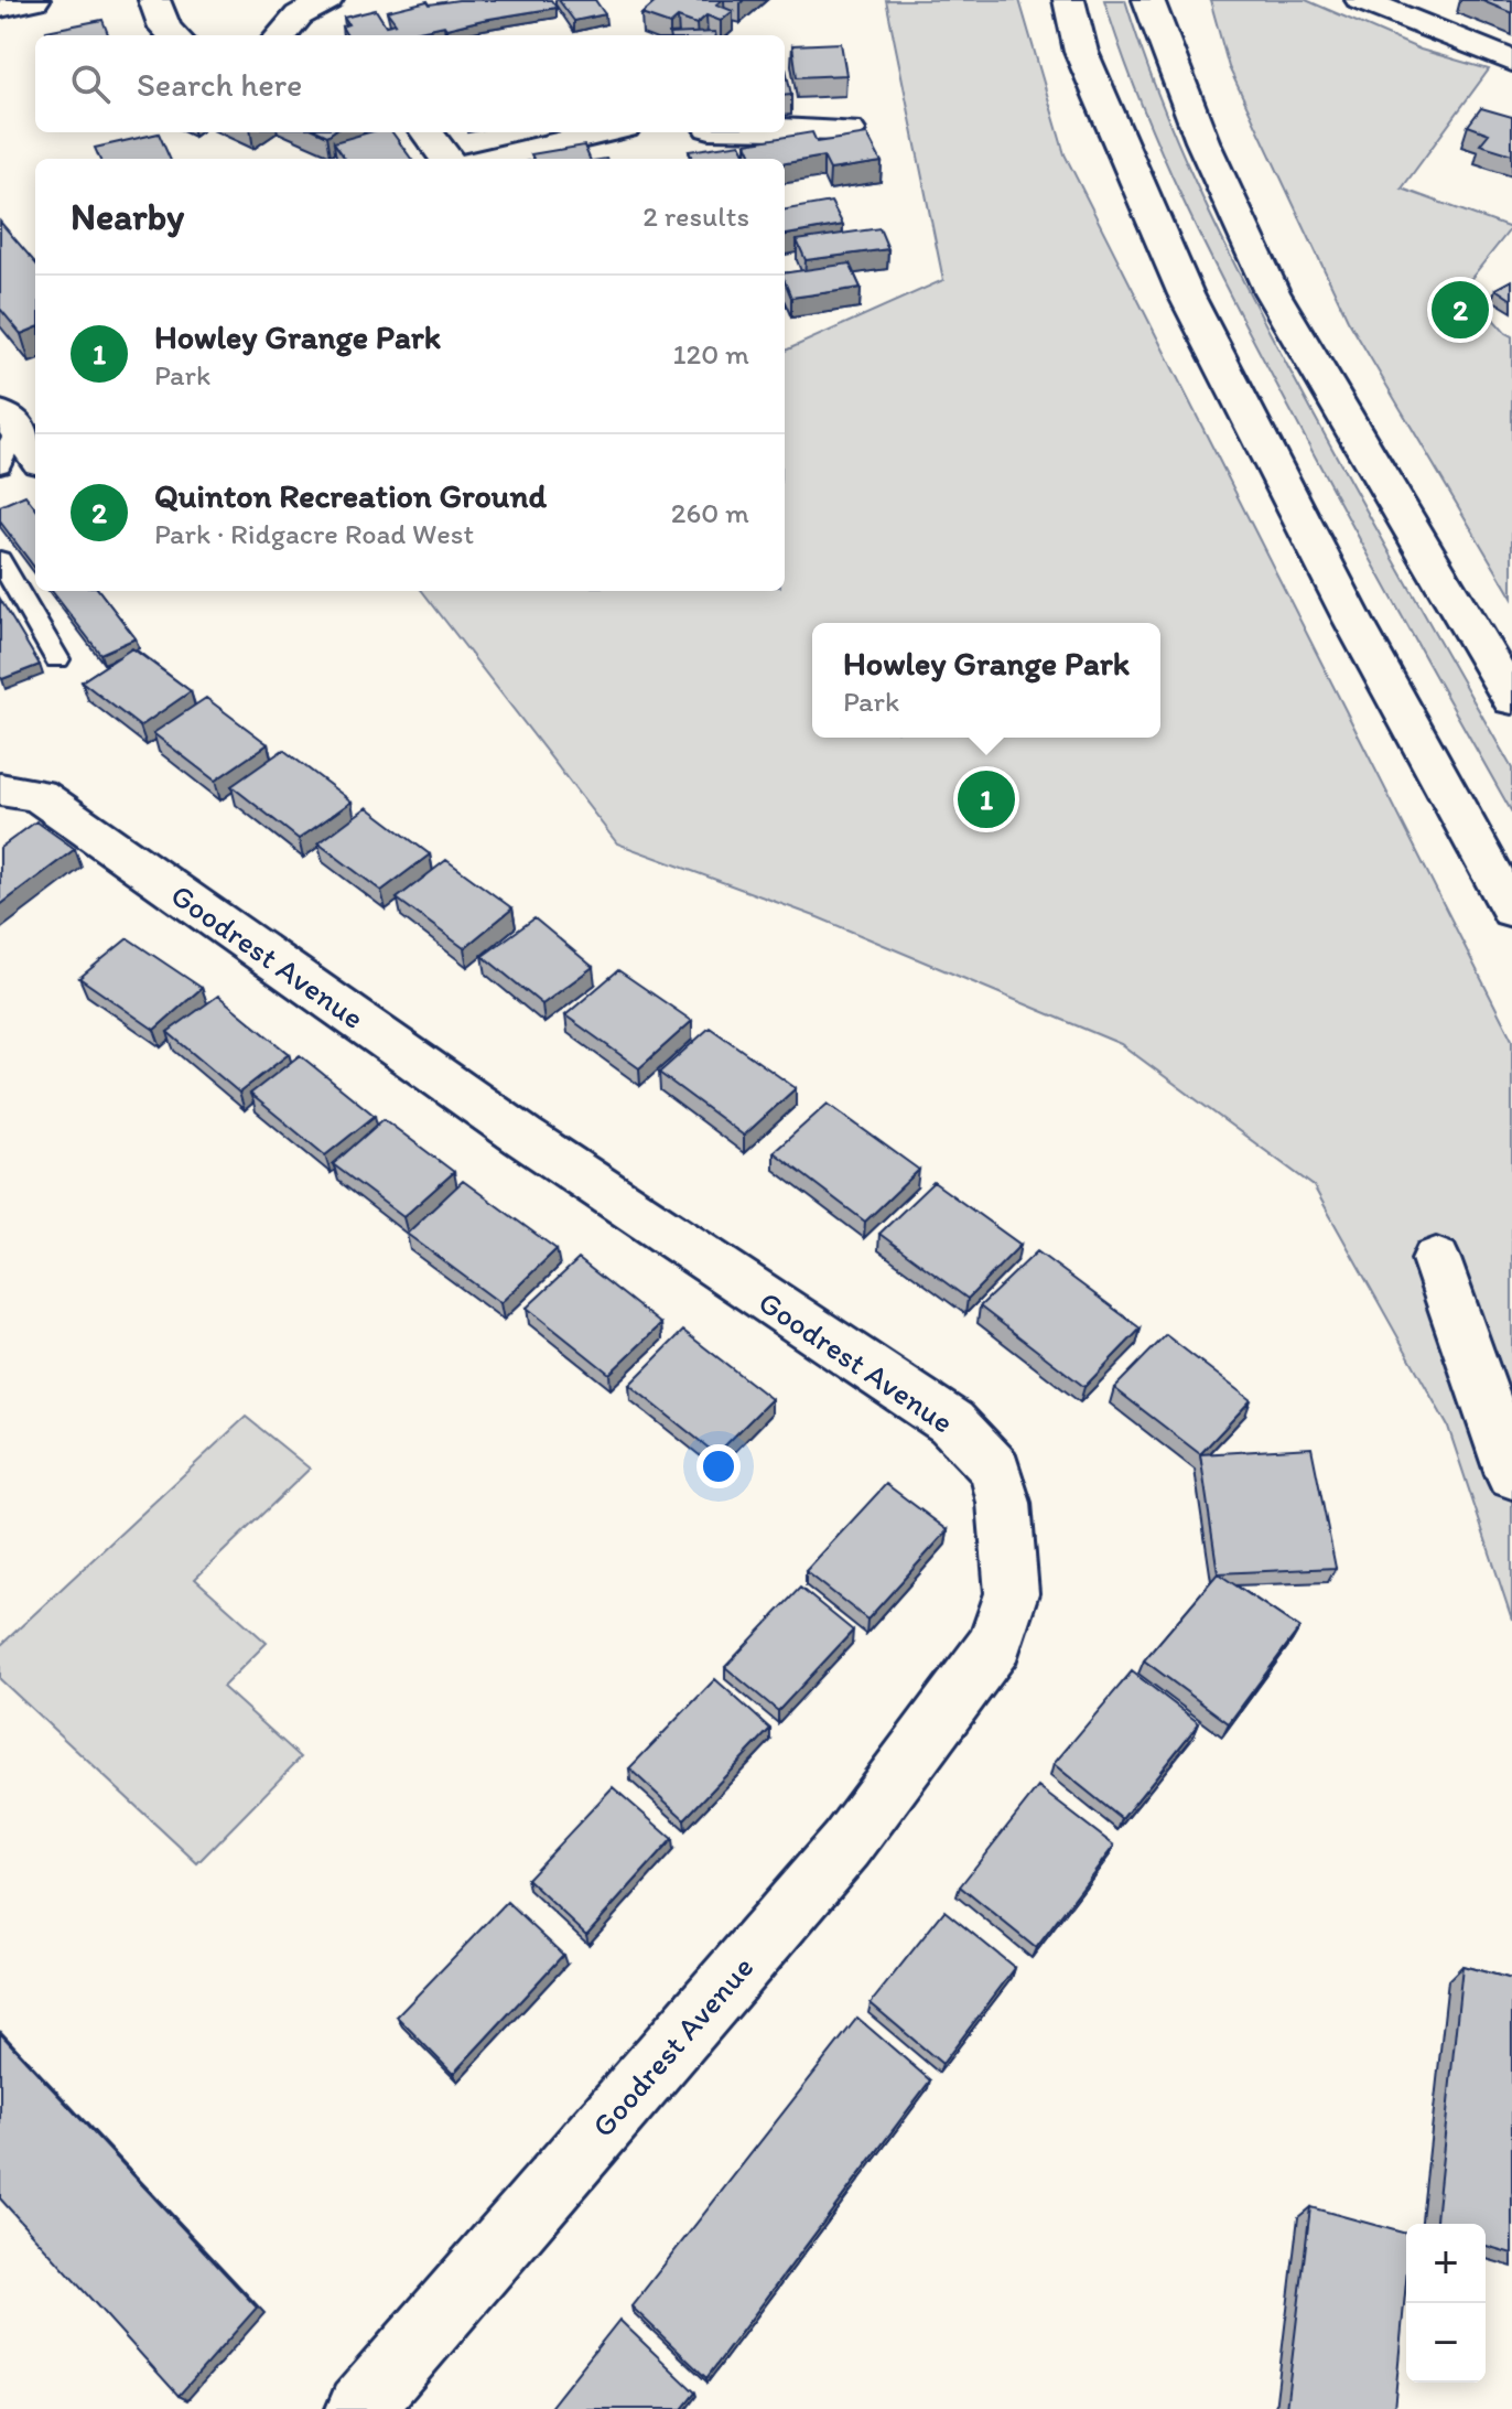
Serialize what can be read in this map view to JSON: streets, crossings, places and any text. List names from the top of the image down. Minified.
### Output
{"streets":{"main road":["Goodrest Avenue"]},"page":{"search":"Search here","heading":["Nearby","2 results"],"list":[{"mark":"1","name":"Howley Grange Park","note":"Park","value":"120 m"},{"mark":"2","name":"Quinton Recreation Ground","note":"Park · Ridgacre Road West","value":"260 m"}],"pins":["2","1"],"popup":["Howley Grange Park","Park"],"map_buttons":["+","−"]}}
